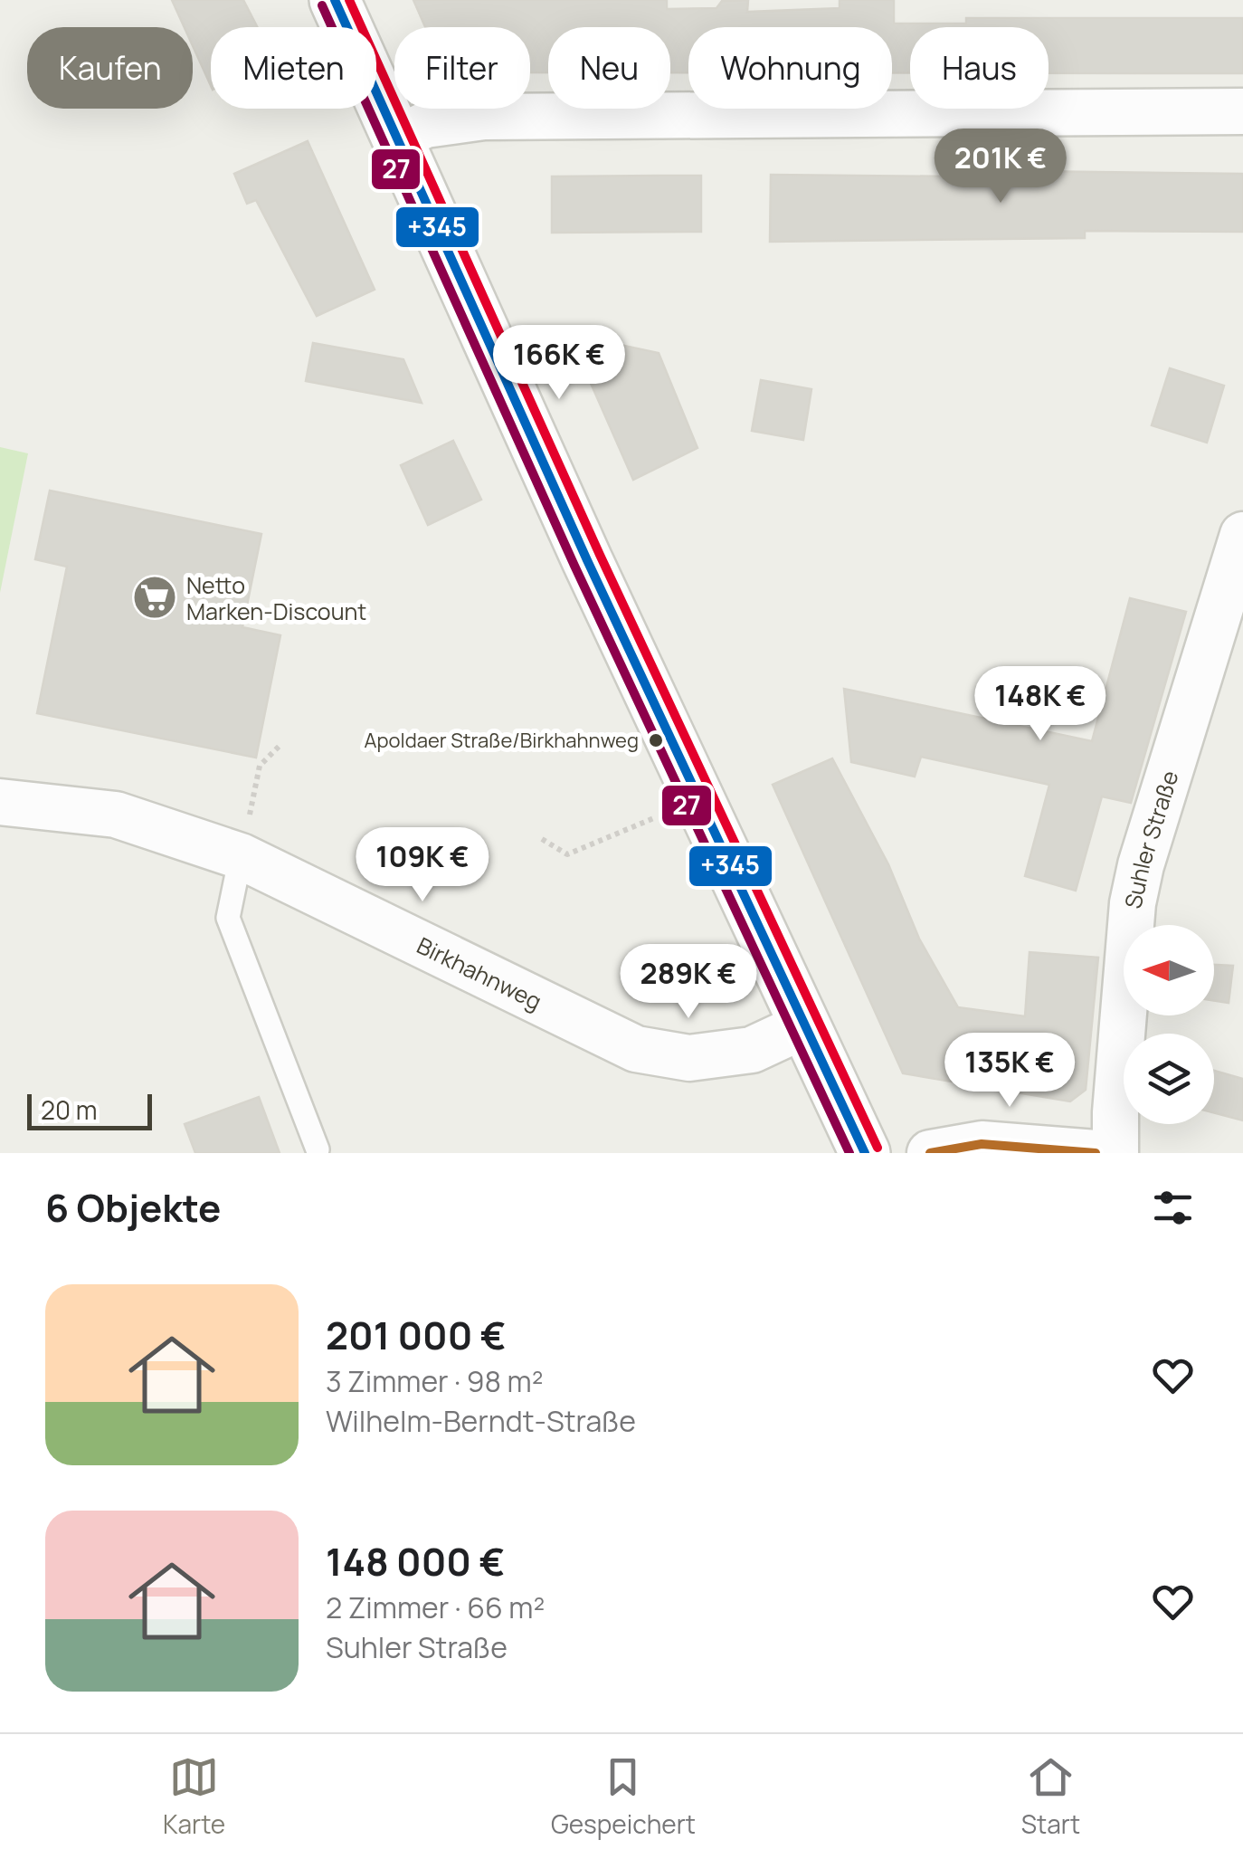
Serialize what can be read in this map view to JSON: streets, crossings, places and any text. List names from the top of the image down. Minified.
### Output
{"streets":{"street":["Suhler Straße","Birkhahnweg"]},"places":{"supermarket":["Netto Marken-Discount"],"other":["Apoldaer Straße/Birkhahnweg"]},"lines":["transit line +345","transit line 27"],"scale_bar":"20 m","north":"left","page":{"chip":["Kaufen","Mieten","Filter","Neu","Wohnung","Haus"],"price":["201K €","166K €","148K €","109K €","289K €","135K €"],"scale":"20 m","heading":"6 Objekte","list":[{"name":"201 000 €","note":"3 Zimmer · 98 m² · Wilhelm-Berndt-Straße"},{"name":"148 000 €","note":"2 Zimmer · 66 m² · Suhler Straße"}],"tabs":["Karte","Gespeichert","Start"]}}
